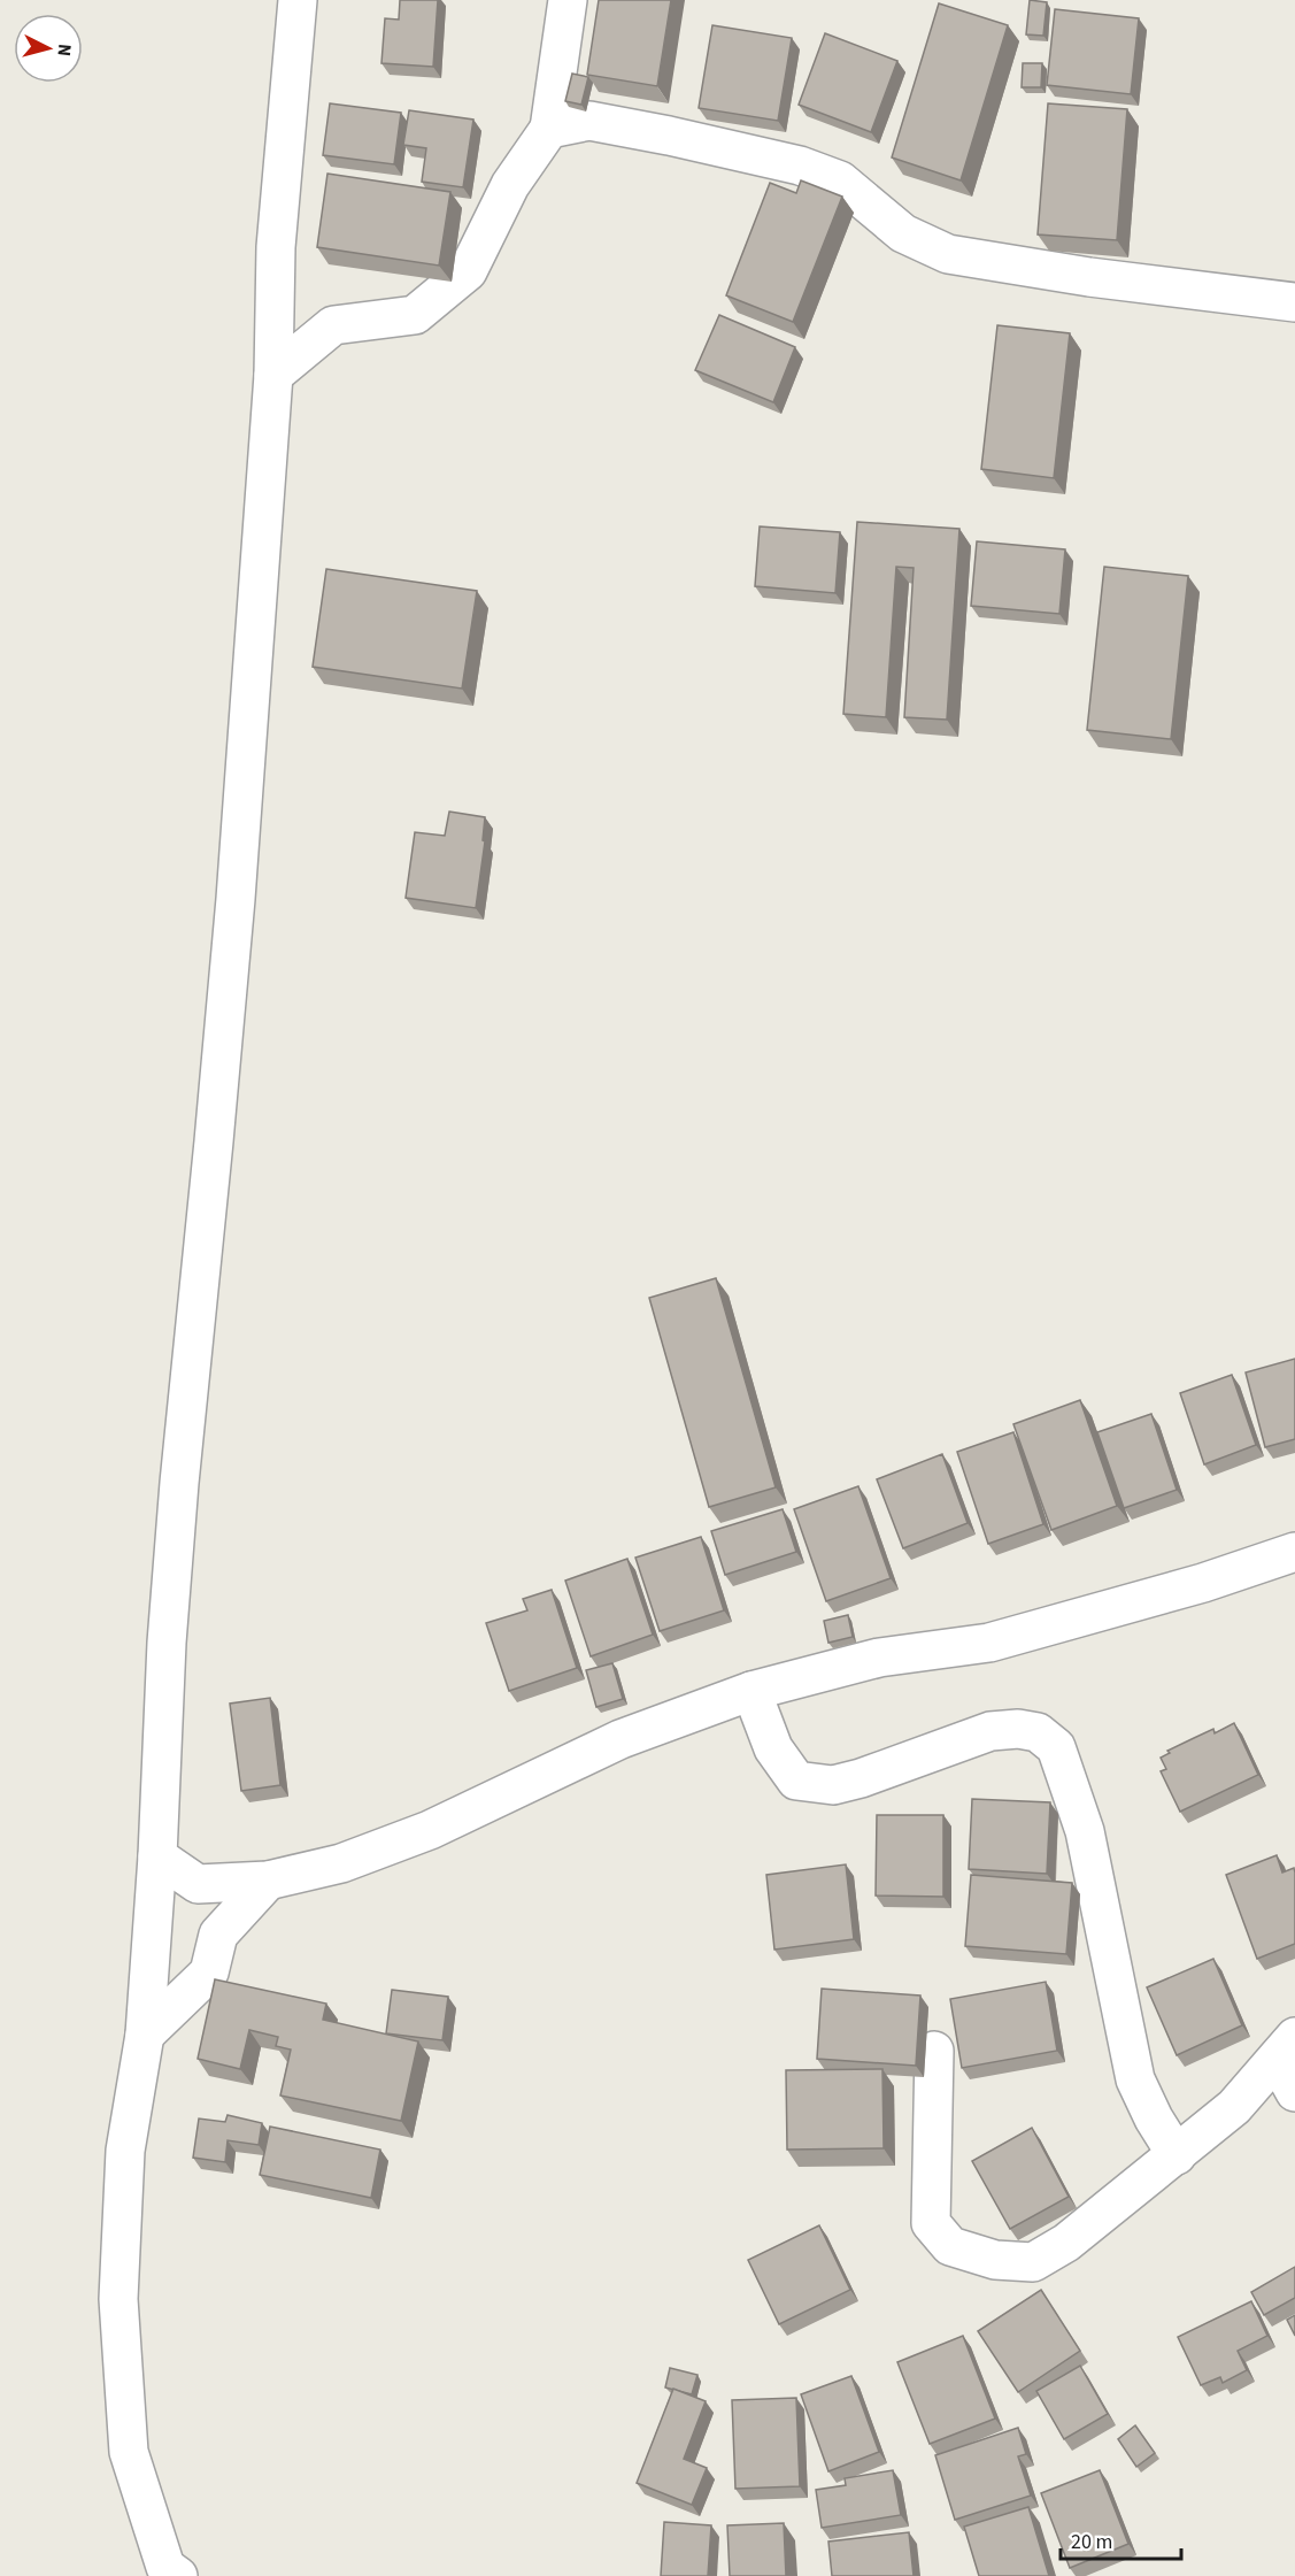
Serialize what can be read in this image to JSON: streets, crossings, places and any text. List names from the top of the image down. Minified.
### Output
{"scale_bar":"20 m","north":"right"}
